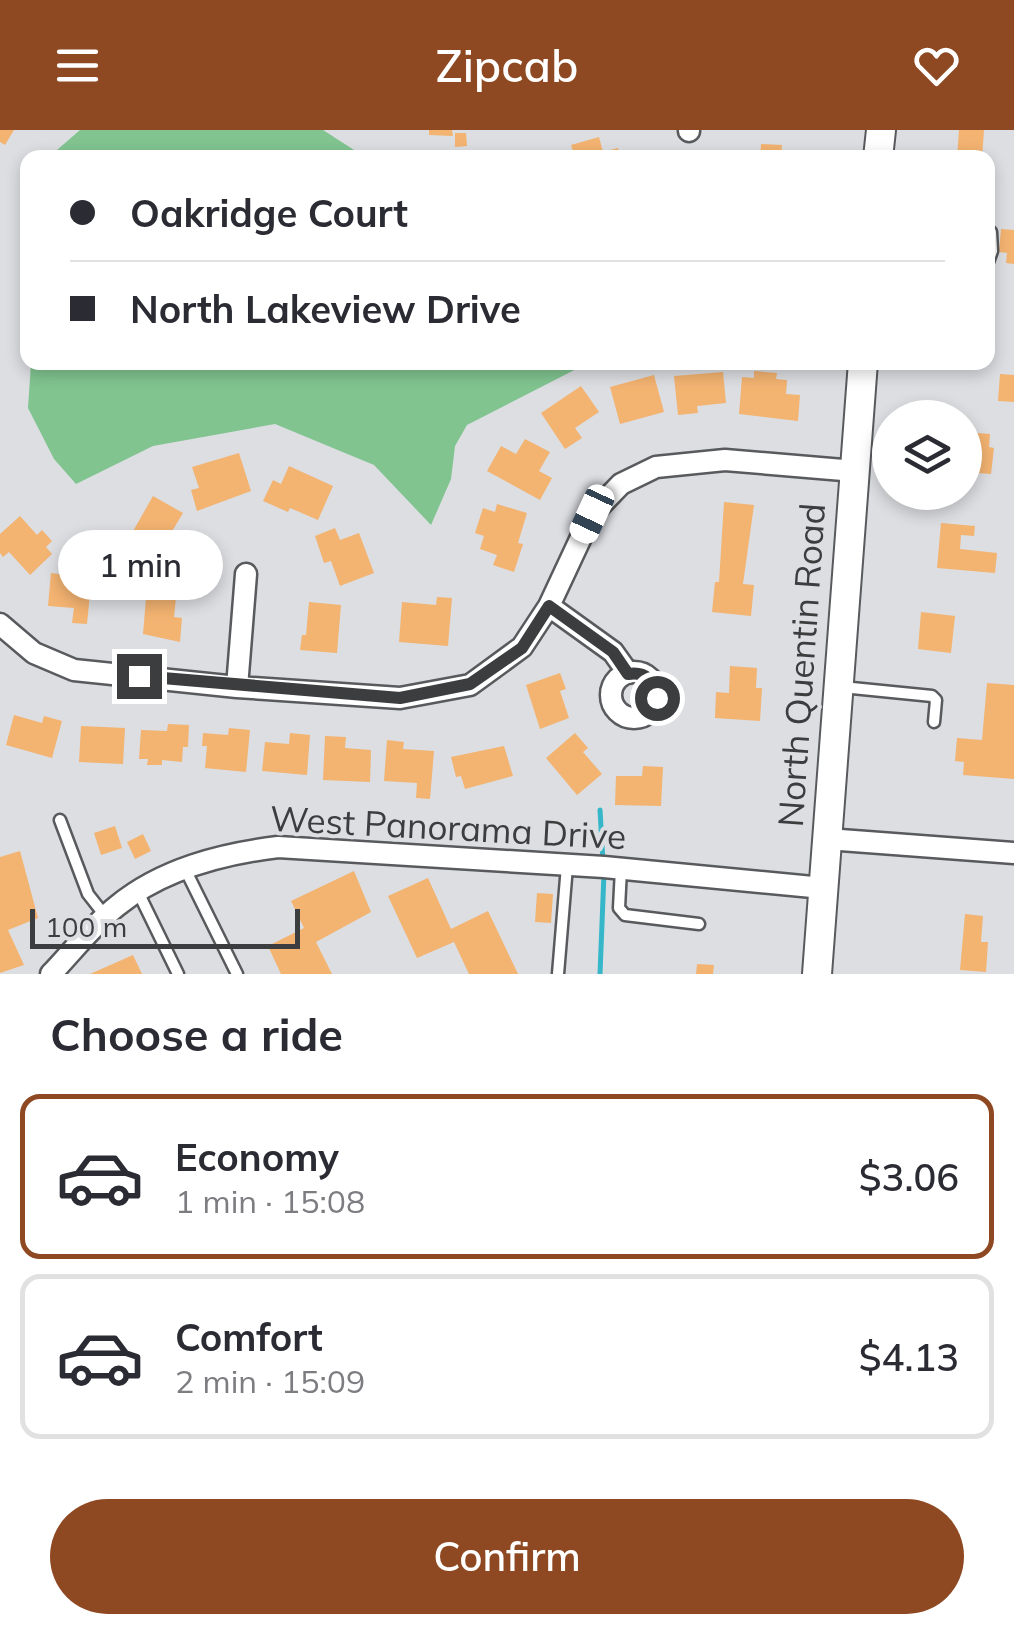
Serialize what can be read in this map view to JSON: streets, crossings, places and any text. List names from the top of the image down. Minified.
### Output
{"streets":{"main road":["North Quentin Road"],"street":["West Panorama Drive"]},"crossings":[["North Quentin Road","West Panorama Drive"]],"scale_bar":"100 m","page":{"header":"Zipcab","banner":["Oakridge Court","North Lakeview Drive"],"bubble":"1 min","scale":"100 m","heading":"Choose a ride","list":[{"name":"Economy","note":"1 min · 15:08","value":"$3.06"},{"name":"Comfort","note":"2 min · 15:09","value":"$4.13"}],"buttons":"Confirm"}}
